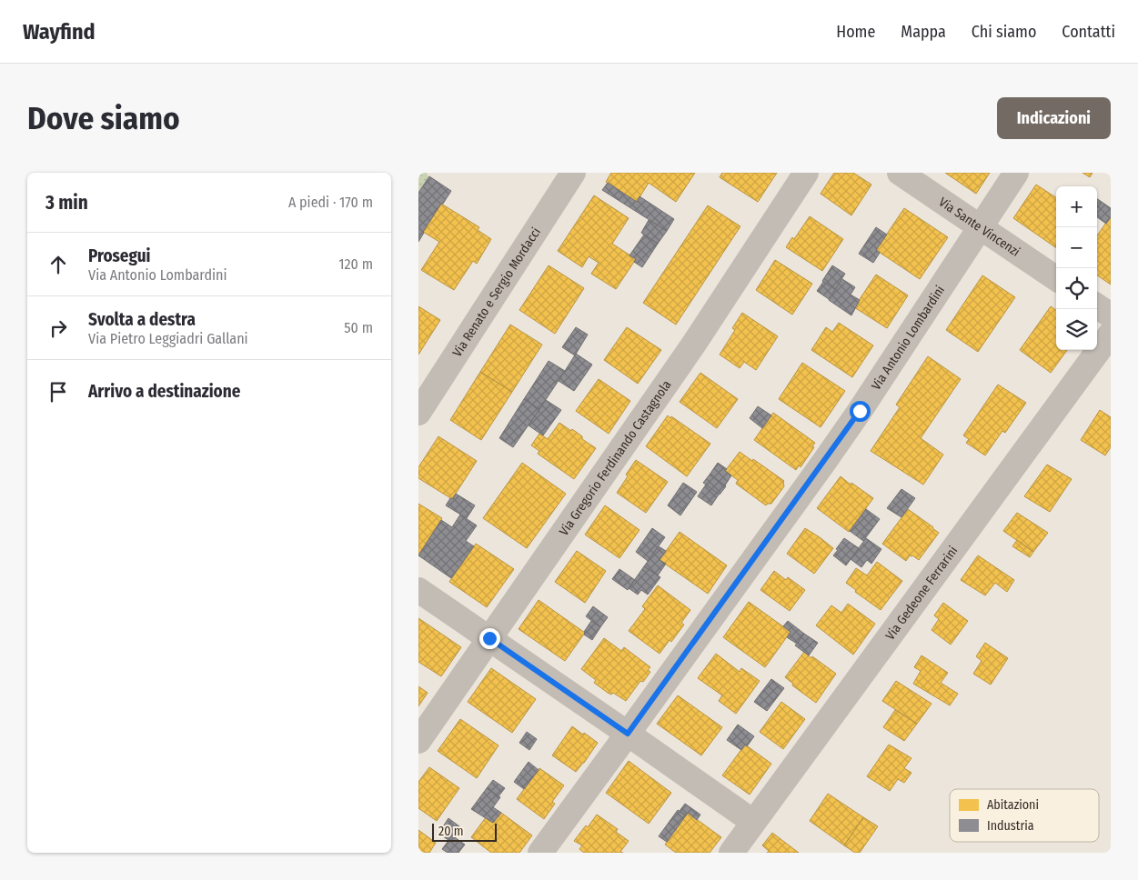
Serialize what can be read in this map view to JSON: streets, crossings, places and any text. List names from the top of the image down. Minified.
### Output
{"streets":{"street":["Via Sante Vincenzi","Via Renato e Sergio Mordacci","Via Antonio Lombardini","Via Gregorio Ferdinando Castagnola","Via Gedeone Ferrarini"]},"crossings":[["Via Sante Vincenzi","Via Antonio Lombardini"]],"legend":["Abitazioni","Industria"],"scale_bar":"20 m","page":{"header":"Wayfind","nav":["Home","Mappa","Chi siamo","Contatti"],"buttons":"Indicazioni","title":"Dove siamo","heading":["3 min","A piedi · 170 m"],"map_buttons":["+","−"],"list":[["Prosegui","Via Antonio Lombardini","120 m"],["Svolta a destra","Via Pietro Leggiadri Gallani","50 m"],"Arrivo a destinazione"],"scale":"20 m"}}
